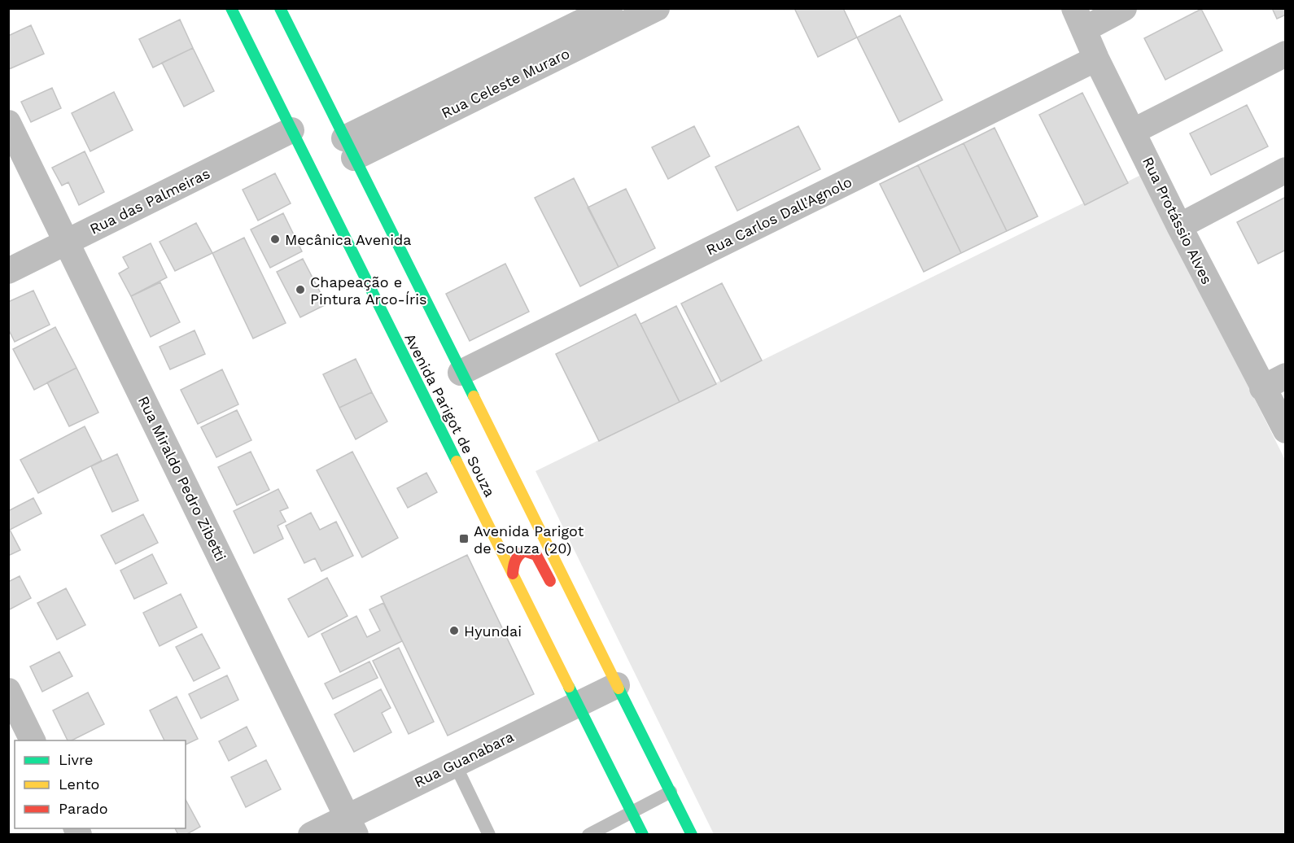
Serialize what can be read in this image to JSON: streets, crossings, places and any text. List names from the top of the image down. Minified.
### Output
{"streets":{"main road":["Avenida Parigot de Souza"],"street":["Rua Celeste Muraro","Rua das Palmeiras","Rua Carlos Dall'Agnolo","Rua Protássio Alves","Rua Miraldo Pedro Zibetti","Rua Guanabara"]},"crossings":[["Rua Celeste Muraro","Avenida Parigot de Souza"],["Rua das Palmeiras","Avenida Parigot de Souza"],["Rua das Palmeiras","Rua Miraldo Pedro Zibetti"],["Rua Carlos Dall'Agnolo","Rua Protássio Alves"],["Rua Carlos Dall'Agnolo","Avenida Parigot de Souza"],["Avenida Parigot de Souza","Rua Guanabara"],["Rua Miraldo Pedro Zibetti","Rua Guanabara"]],"places":{"other":["Mecânica Avenida","Chapeação e Pintura Arco-Íris","Hyundai"],"transit":["Avenida Parigot de Souza (20)"]},"legend":["Livre","Lento","Parado"]}
